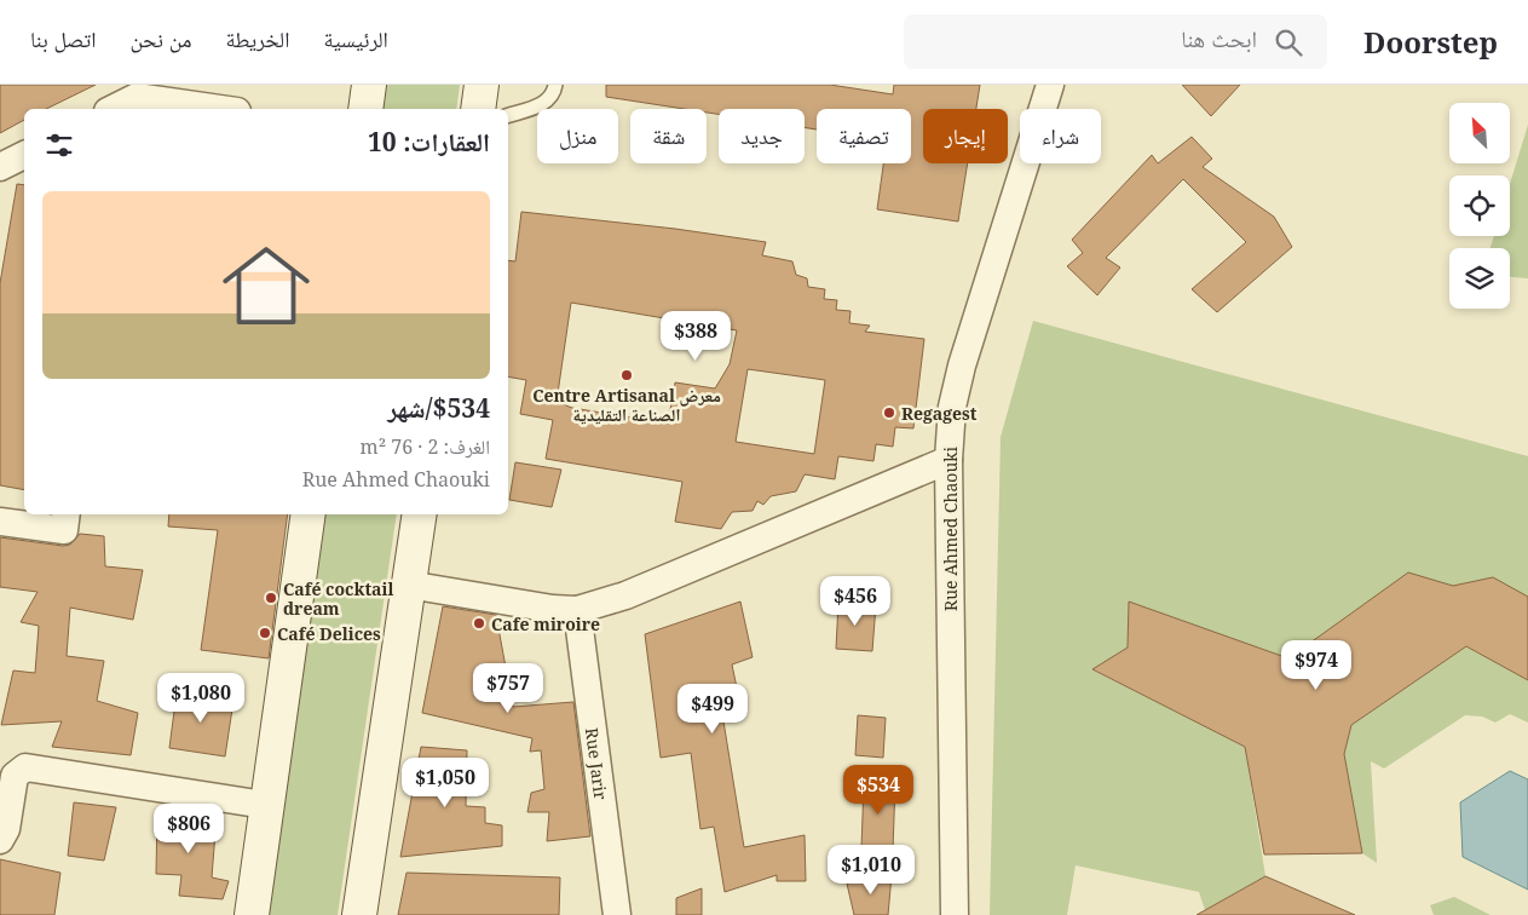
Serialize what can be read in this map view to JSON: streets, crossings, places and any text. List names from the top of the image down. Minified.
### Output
{"streets":{"street":["Rue Ahmed Chaouki","Rue Jarir"]},"places":["Centre Artisanal معرض الصناعة التقليدية","Regagest","Café cocktail dream","Cafe miroire","Café Delices"],"north":"top left","page":{"header":"Doorstep","search":"ابحث هنا","nav":["الرئيسية","الخريطة","من نحن","اتصل بنا"],"chip":["شراء","إيجار","تصفية","جديد","شقة","منزل"],"heading":"العقارات: 10","list":[{"name":"$534/شهر","note":"الغرف: 2 · 76 m² · Rue Ahmed Chaouki"}],"price":["$388","$456","$974","$757","$1,080","$499","$1,050","$534","$806","$1,010"]}}
